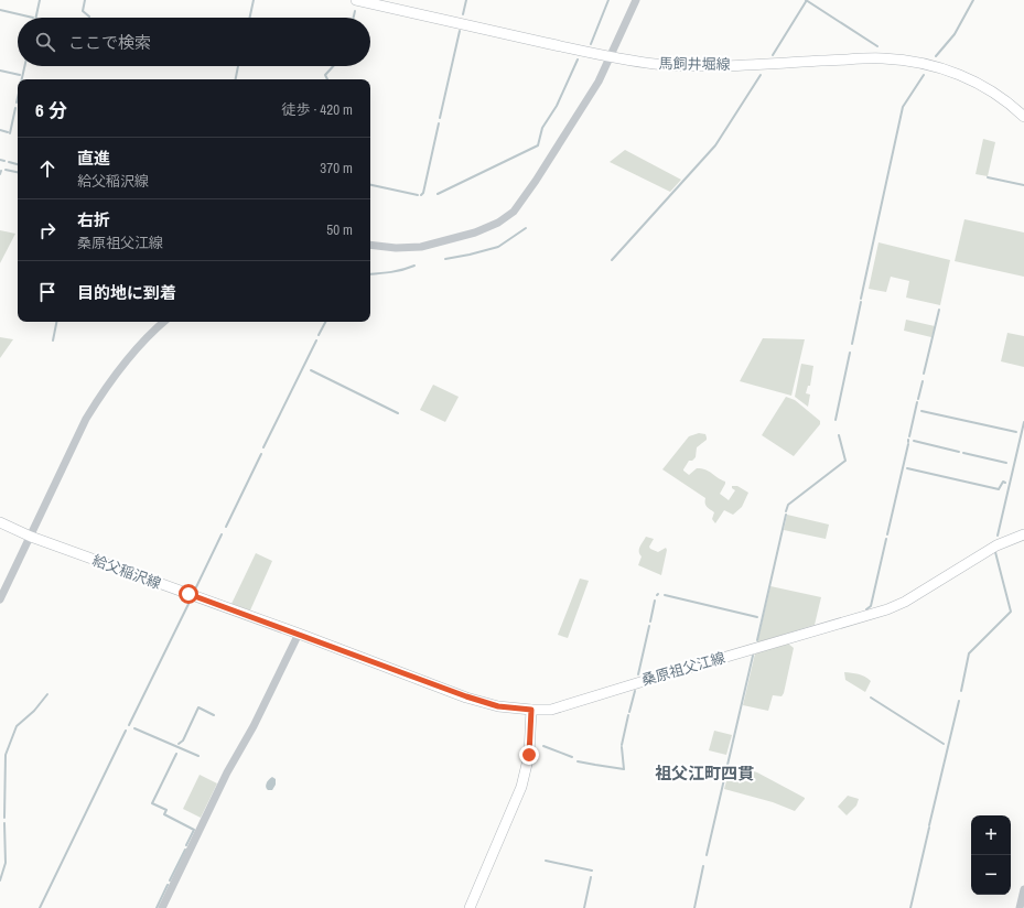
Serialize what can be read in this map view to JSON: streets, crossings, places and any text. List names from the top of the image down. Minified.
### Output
{"streets":{"main road":["馬飼井堀線","給父稲沢線","桑原祖父江線"]},"crossings":[["給父稲沢線","桑原祖父江線"]],"districts":["祖父江町四貫"],"page":{"search":"ここで検索","heading":["6 分","徒歩 · 420 m"],"list":[["直進","給父稲沢線","370 m"],["右折","桑原祖父江線","50 m"],"目的地に到着"],"map_buttons":["+","−"]}}
